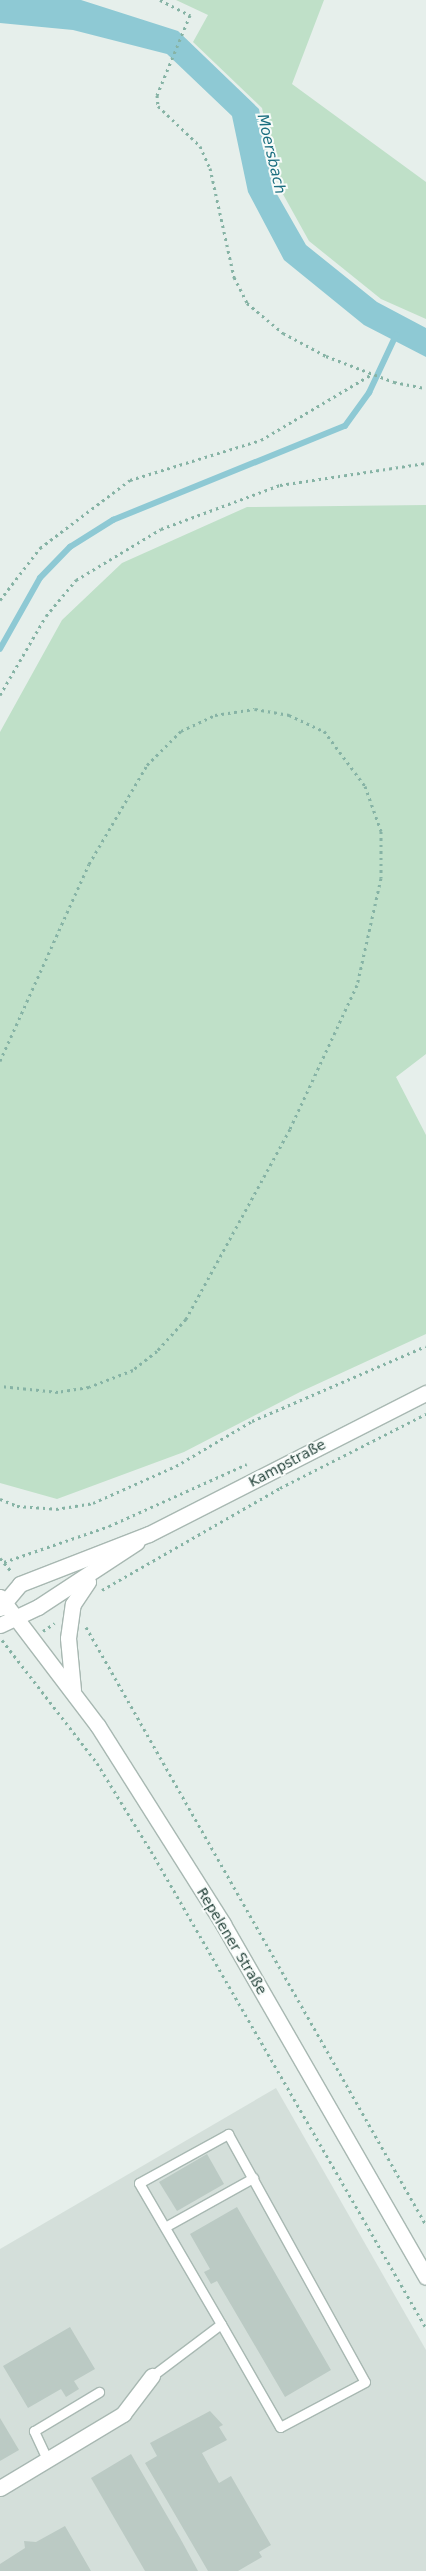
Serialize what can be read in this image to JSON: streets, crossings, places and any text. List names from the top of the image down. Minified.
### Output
{"streets":{"street":["Kampstraße","Repelener Straße"]},"crossings":[["Kampstraße","Repelener Straße"]],"water":["Moersbach"]}
